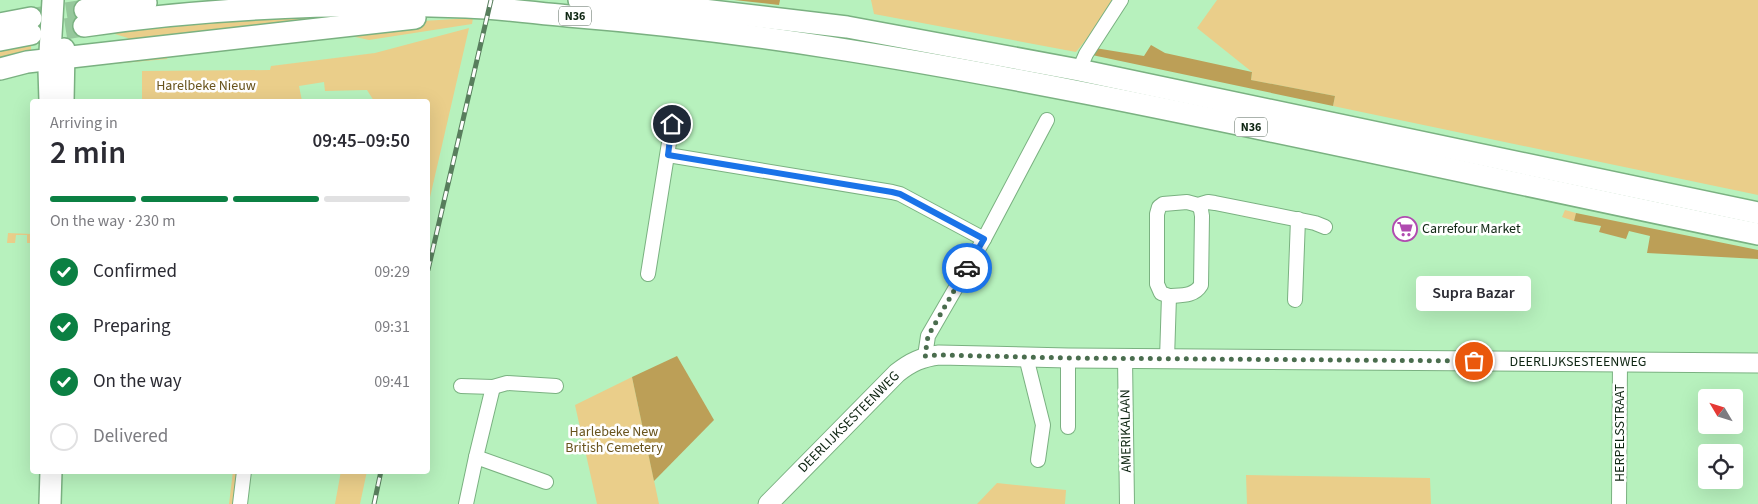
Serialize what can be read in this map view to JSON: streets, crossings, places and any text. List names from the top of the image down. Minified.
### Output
{"streets":{"main road":["N36","DEERLIJKSESTEENWEG"],"street":["AMERIKALAAN","HERPELSSTRAAT"]},"crossings":[["DEERLIJKSESTEENWEG","AMERIKALAAN"],["DEERLIJKSESTEENWEG","HERPELSSTRAAT"]],"parks":["Harelbeke Nieuw","Harlebeke New British Cemetery"],"places":{"supermarket":["Carrefour Market"],"other":["Supra Bazar"]},"north":"top left","page":{"heading":["2 min","Arriving in","09:45–09:50"],"bar":"On the way · 230 m","list":[["Confirmed","09:29"],["Preparing","09:31"],["On the way","09:41"],"Delivered"],"bubble":"Supra Bazar"}}
